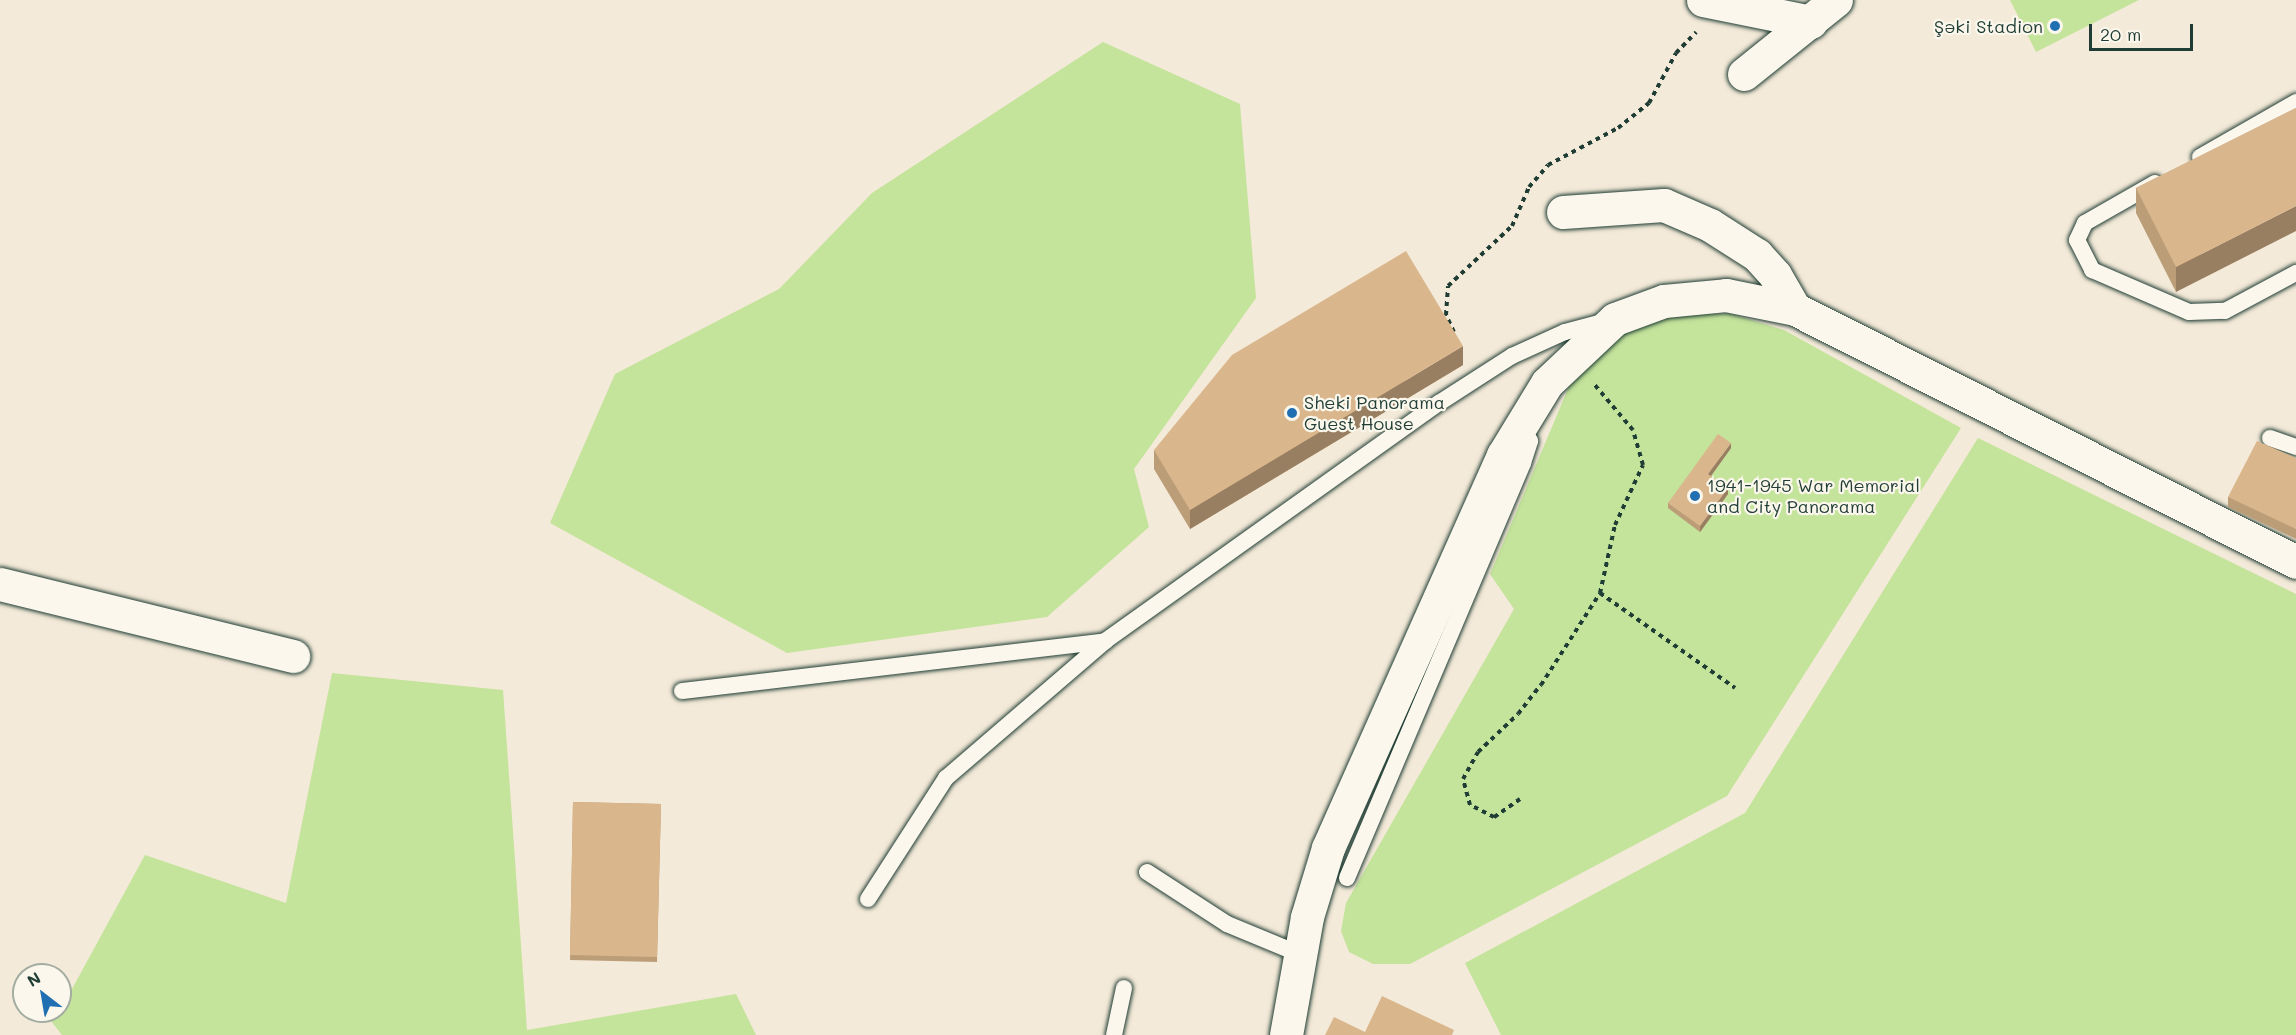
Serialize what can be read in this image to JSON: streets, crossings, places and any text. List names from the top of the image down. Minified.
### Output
{"places":["Şəki Stadion","Sheki Panorama Guest House","1941-1945 War Memorial and City Panorama"],"scale_bar":"20 m","north":"top left"}
